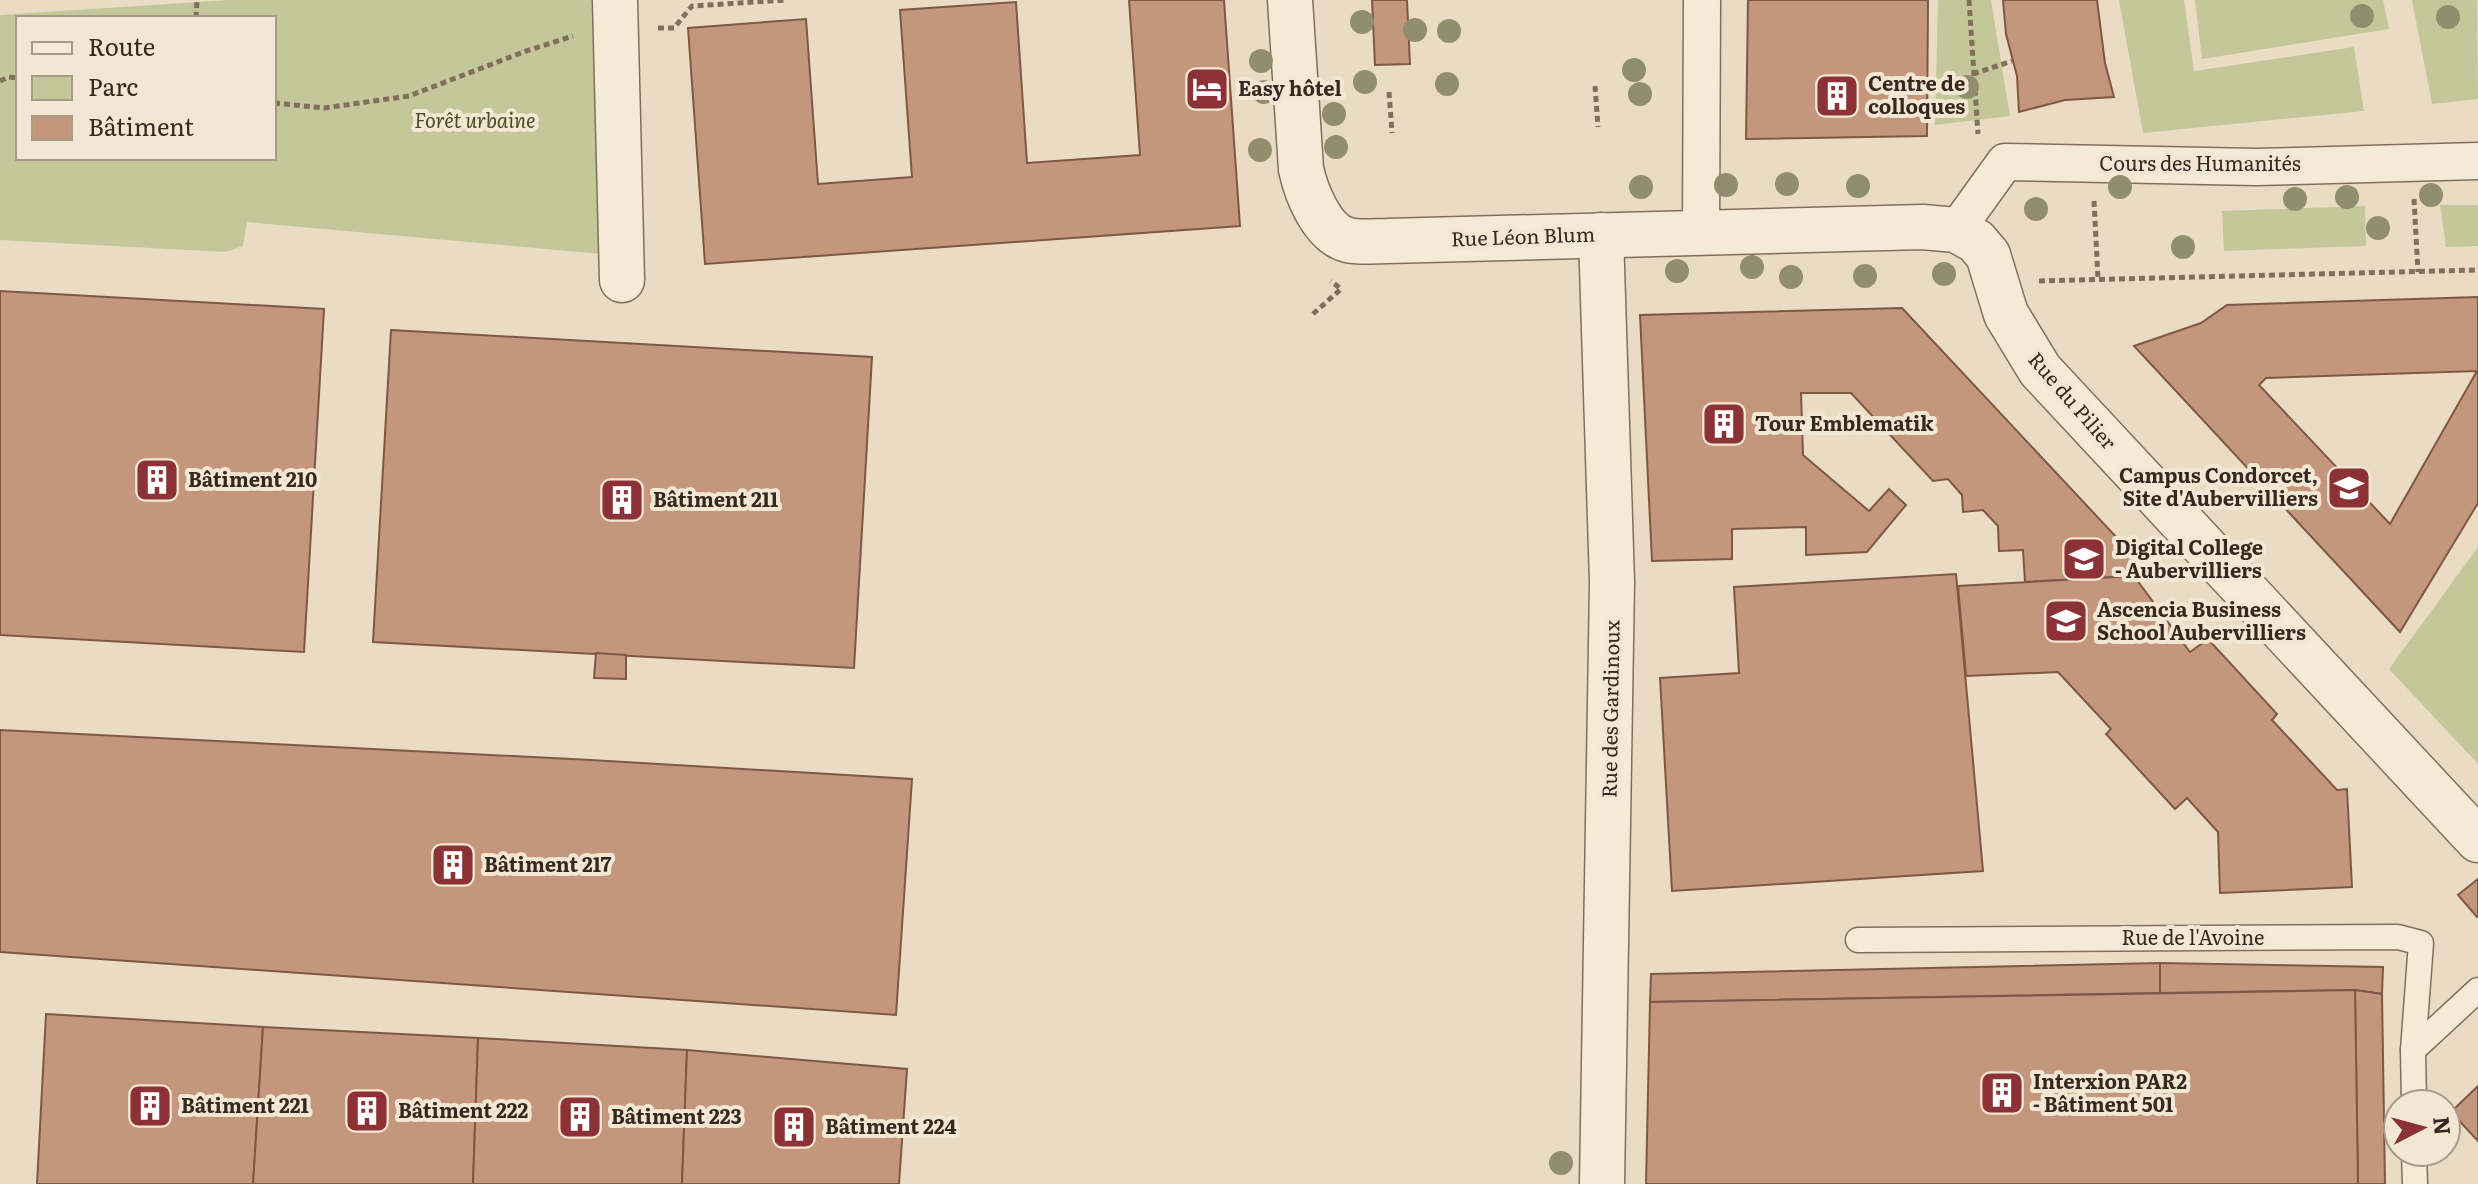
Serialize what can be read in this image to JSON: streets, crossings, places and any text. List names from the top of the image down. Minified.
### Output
{"streets":{"street":["Cours des Humanités","Rue Léon Blum","Rue du Pilier","Rue des Gardinoux"],"lane":["Rue de l'Avoine"]},"crossings":[["Cours des Humanités","Rue Léon Blum"],["Cours des Humanités","Rue du Pilier"],["Rue Léon Blum","Rue du Pilier"],["Rue Léon Blum","Rue des Gardinoux"]],"parks":["Forêt urbaine"],"places":{"hotel":["Easy hôtel"],"building":["Centre de colloques","Tour Emblematik","Bâtiment 210","Bâtiment 211","Bâtiment 217","Interxion PAR2 - Bâtiment 501","Bâtiment 221","Bâtiment 222","Bâtiment 223","Bâtiment 224"],"school or university":["Campus Condorcet, Site d'Aubervilliers","Digital College - Aubervilliers","Ascencia Business School Aubervilliers"]},"legend":["Route","Parc","Bâtiment"],"north":"right"}
